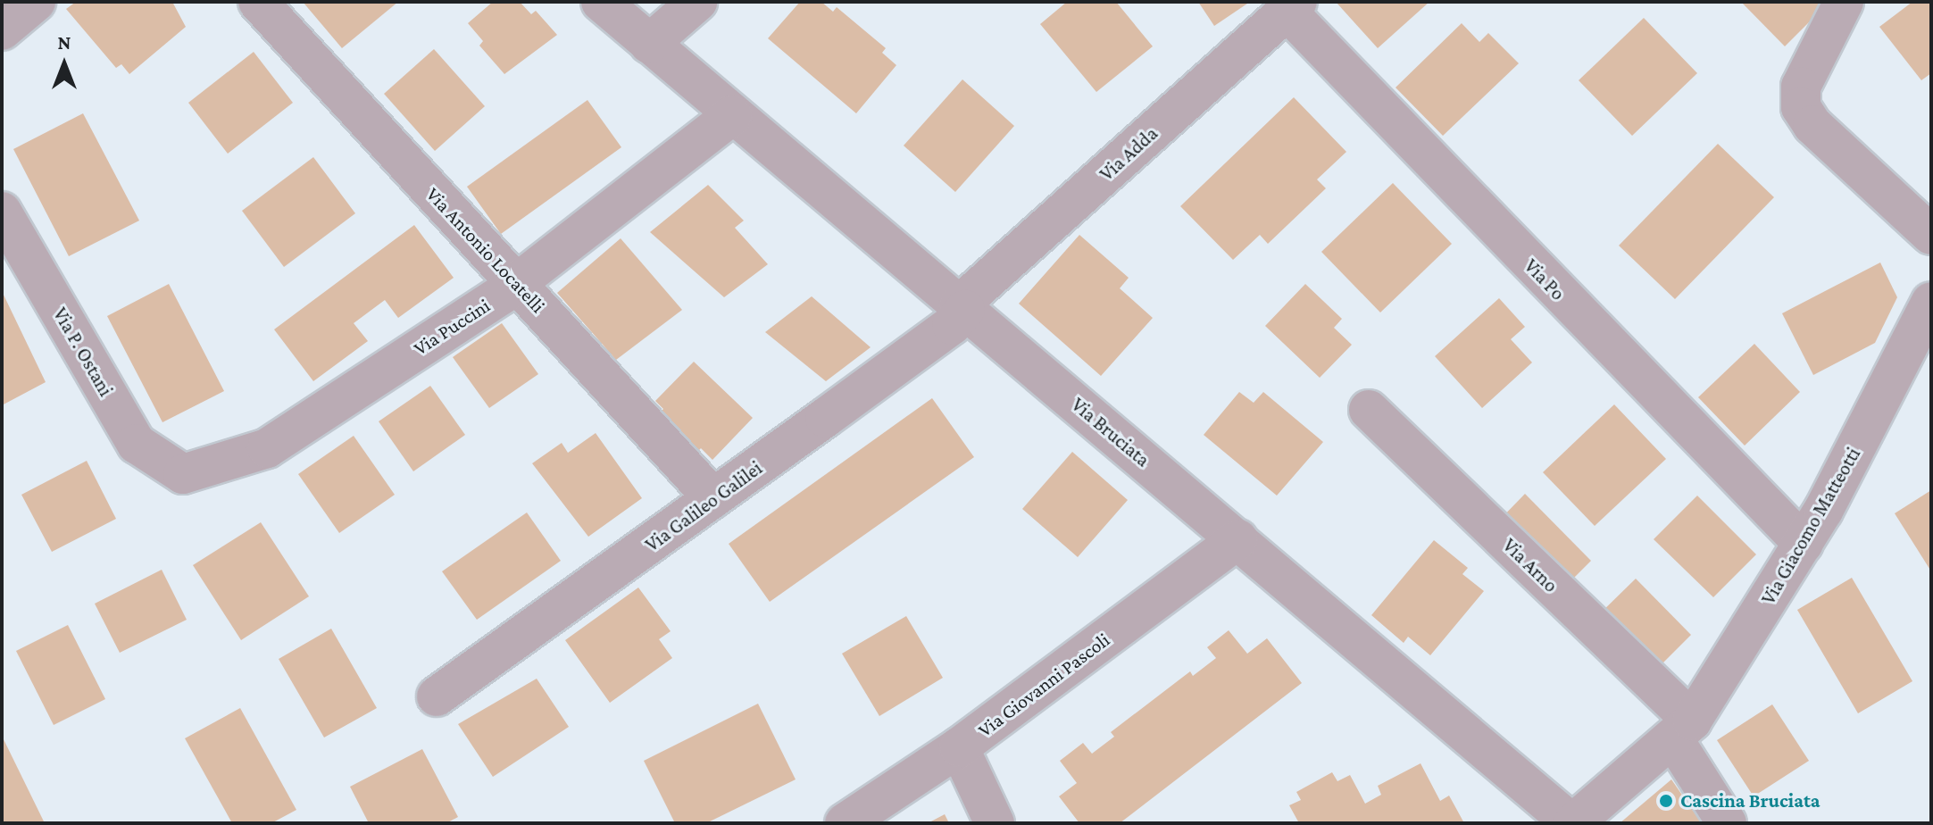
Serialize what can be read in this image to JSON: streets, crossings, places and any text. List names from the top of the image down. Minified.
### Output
{"streets":{"street":["Via Adda","Via Antonio Locatelli","Via Po","Via Puccini","Via P. Ostani","Via Bruciata","Via Galileo Galilei","Via Giacomo Matteotti","Via Arno","Via Giovanni Pascoli"]},"crossings":[["Via Adda","Via Po"],["Via Adda","Via Bruciata"],["Via Adda","Via Galileo Galilei"],["Via Antonio Locatelli","Via Puccini"],["Via Antonio Locatelli","Via Galileo Galilei"],["Via Po","Via Giacomo Matteotti"],["Via Puccini","Via P. Ostani"],["Via Puccini","Via Bruciata"],["Via Bruciata","Via Galileo Galilei"],["Via Bruciata","Via Giacomo Matteotti"],["Via Bruciata","Via Giovanni Pascoli"],["Via Giacomo Matteotti","Via Arno"]],"places":["Cascina Bruciata"],"north":"top"}
